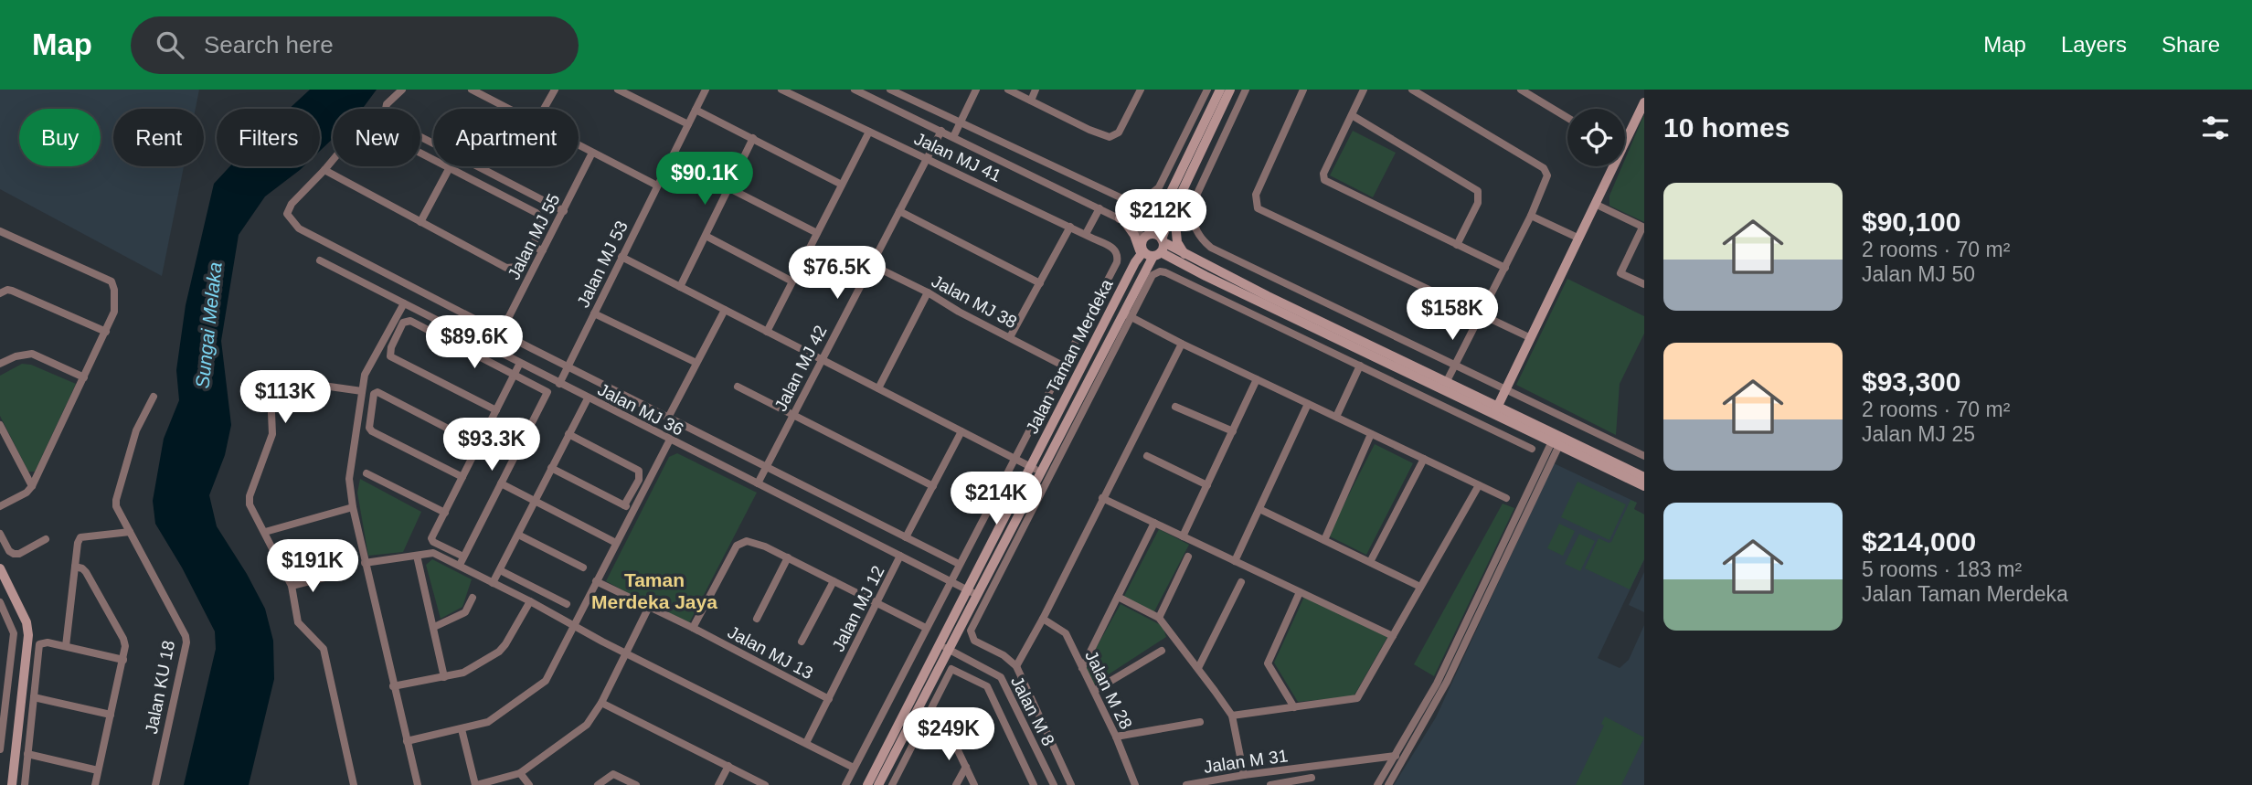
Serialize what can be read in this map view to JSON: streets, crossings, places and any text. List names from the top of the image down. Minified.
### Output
{"streets":{"main road":["Jalan Taman Merdeka"],"street":["Jalan MJ 41","Jalan MJ 55","Jalan MJ 53","Jalan MJ 38","Jalan MJ 42","Jalan MJ 36","Jalan MJ 12","Jalan MJ 13","Jalan KU 18","Jalan M 28","Jalan M 8","Jalan M 31"]},"crossings":[["Jalan MJ 41","Jalan MJ 38"],["Jalan MJ 41","Jalan MJ 42"],["Jalan MJ 53","Jalan MJ 36"],["Jalan MJ 38","Jalan MJ 42"],["Jalan Taman Merdeka","Jalan MJ 36"],["Jalan Taman Merdeka","Jalan M 8"],["Jalan MJ 42","Jalan MJ 36"],["Jalan MJ 36","Jalan MJ 12"],["Jalan MJ 12","Jalan MJ 13"]],"districts":["Taman Merdeka Jaya"],"water":["Sungai Melaka"],"page":{"header":"Map","search":"Search here","nav":["Map","Layers","Share"],"heading":"10 homes","chip":["Buy","Rent","Filters","New","Apartment"],"price":["$90.1K","$212K","$76.5K","$158K","$89.6K","$113K","$93.3K","$214K","$191K","$249K"],"list":[{"name":"$90,100","note":"2 rooms · 70 m² · Jalan MJ 50"},{"name":"$93,300","note":"2 rooms · 70 m² · Jalan MJ 25"},{"name":"$214,000","note":"5 rooms · 183 m² · Jalan Taman Merdeka"}]}}
